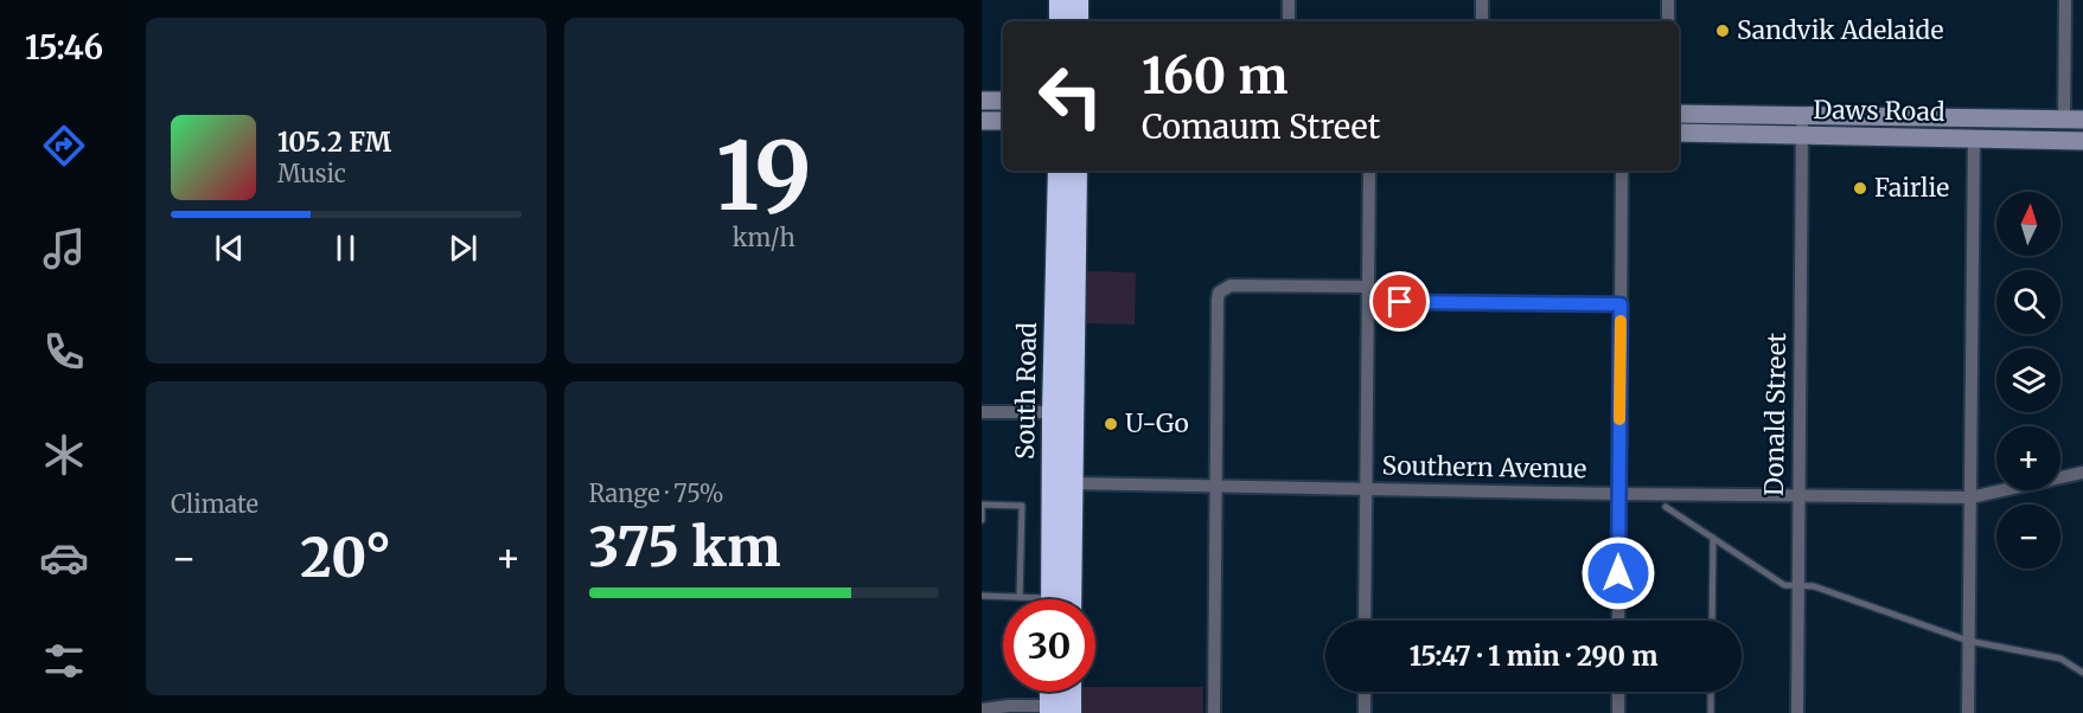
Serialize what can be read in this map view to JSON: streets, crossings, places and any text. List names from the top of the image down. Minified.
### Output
{"streets":{"highway":["South Road"],"main road":["Daws Road"],"street":["Donald Street","Southern Avenue"]},"crossings":[["Daws Road","Donald Street"],["South Road","Southern Avenue"],["Donald Street","Southern Avenue"]],"places":["Sandvik Adelaide","Fairlie","U-Go"],"north":"top","page":{"tabs":"15:46","tile":[["19","km/h"],"Climate",["Range · 75%","375 km"]],"turn":["160 m","Comaum Street"],"song":["105.2 FM","Music"],"map_buttons":["+","−"],"heat":["−","20°","+"],"limit":"30","trip":"15:47 · 1 min · 290 m"}}
